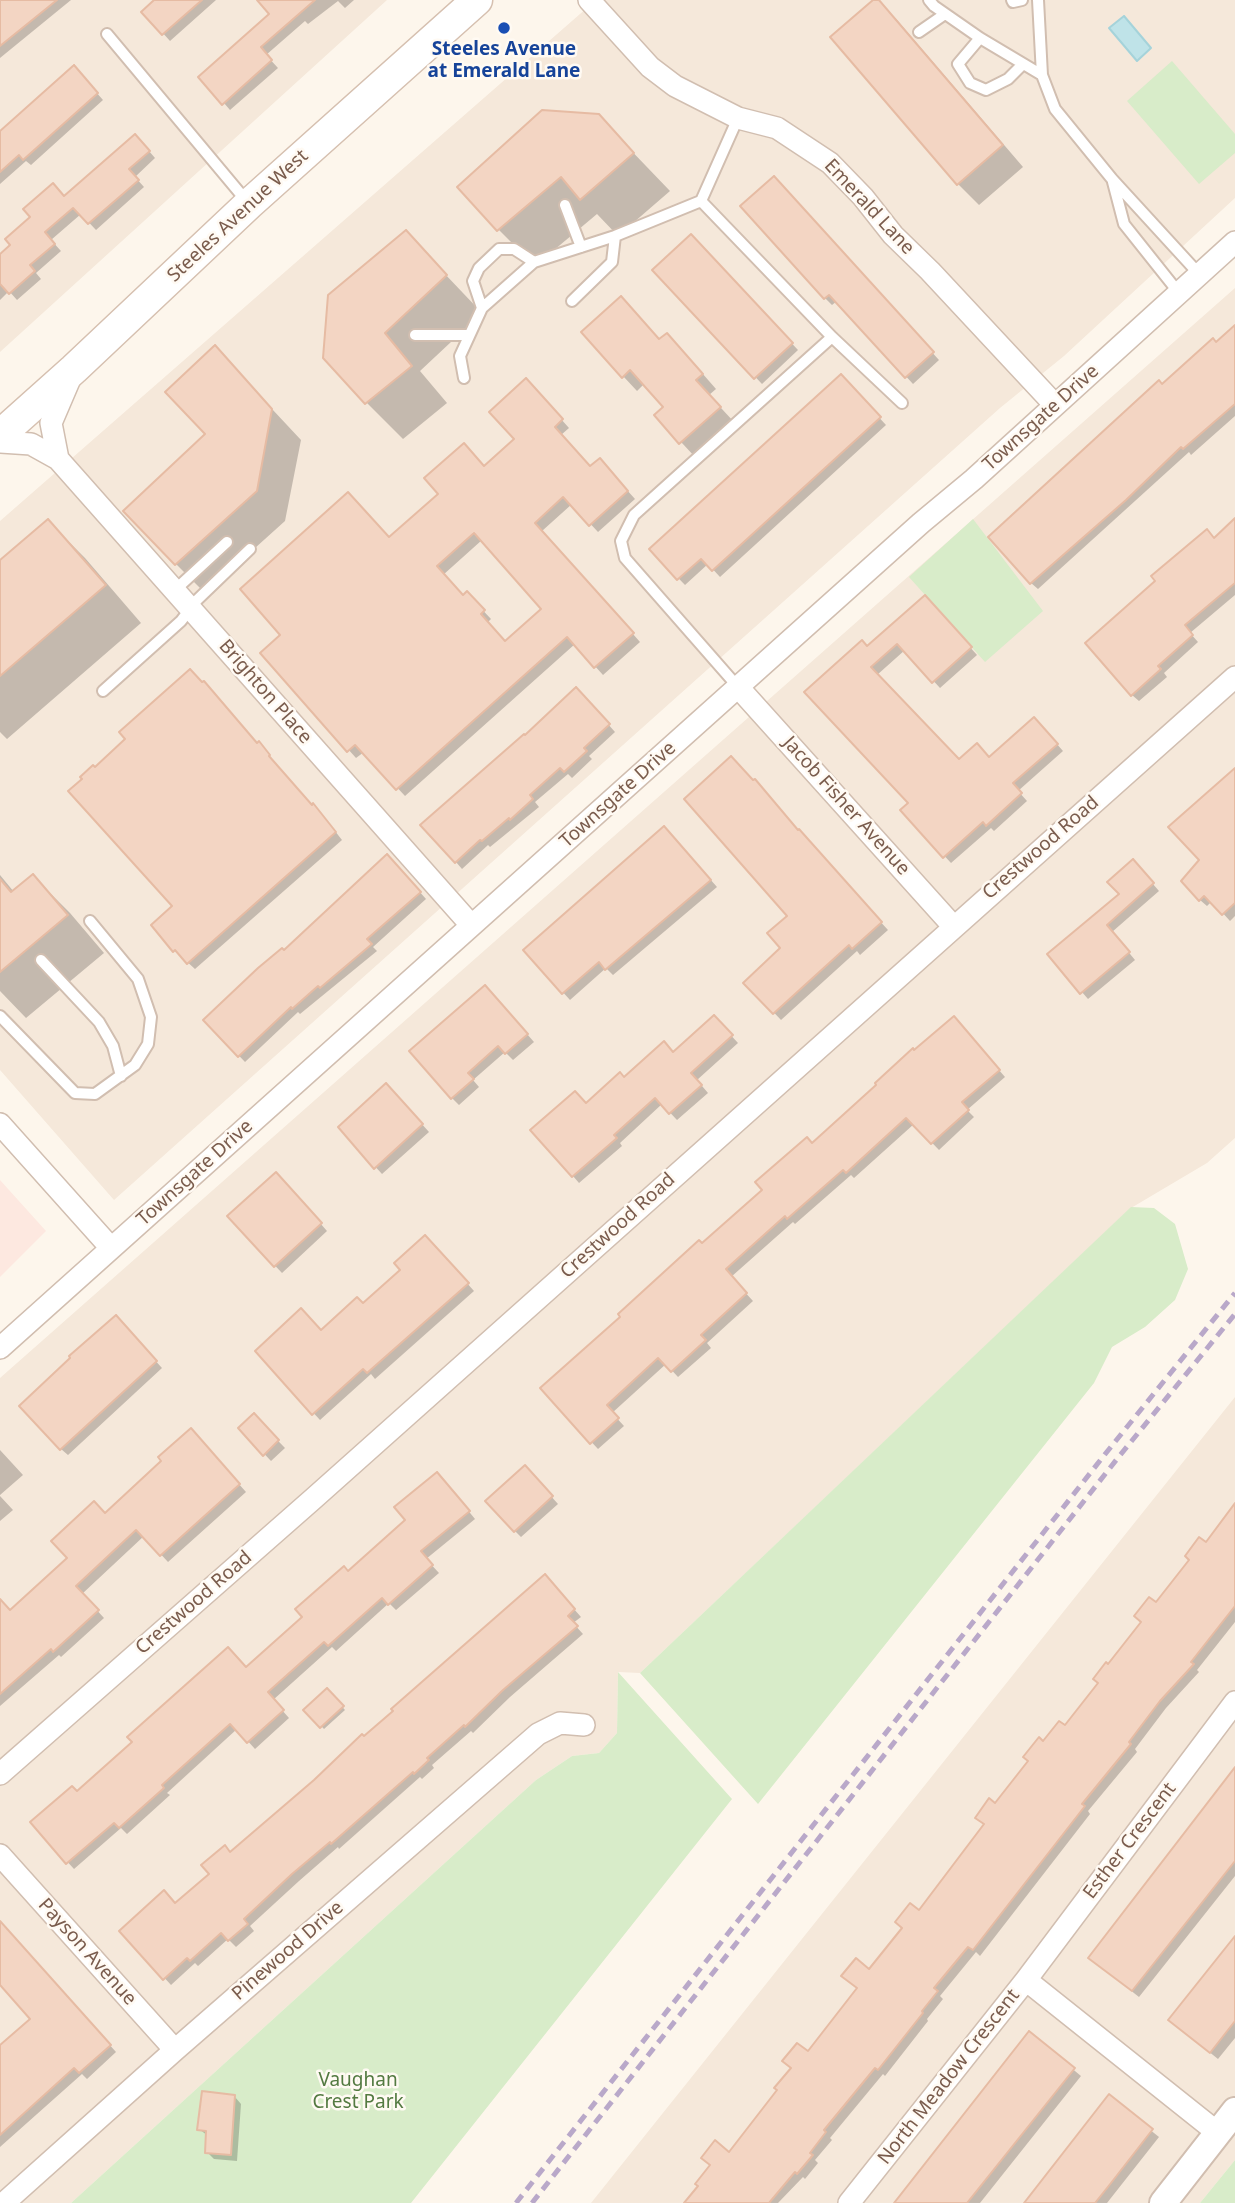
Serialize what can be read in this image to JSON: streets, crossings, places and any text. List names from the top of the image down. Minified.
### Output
{"streets":{"main road":["Steeles Avenue West"],"street":["Emerald Lane","Townsgate Drive","Brighton Place","Jacob Fisher Avenue","Crestwood Road","Esther Crescent","Pinewood Drive","Payson Avenue","North Meadow Crescent"]},"crossings":[["Emerald Lane","Townsgate Drive"],["Steeles Avenue West","Brighton Place"],["Townsgate Drive","Brighton Place"],["Townsgate Drive","Jacob Fisher Avenue"],["Jacob Fisher Avenue","Crestwood Road"],["Esther Crescent","North Meadow Crescent"],["Pinewood Drive","Payson Avenue"]],"parks":["Vaughan Crest Park"],"places":["Steeles Avenue at Emerald Lane"]}
